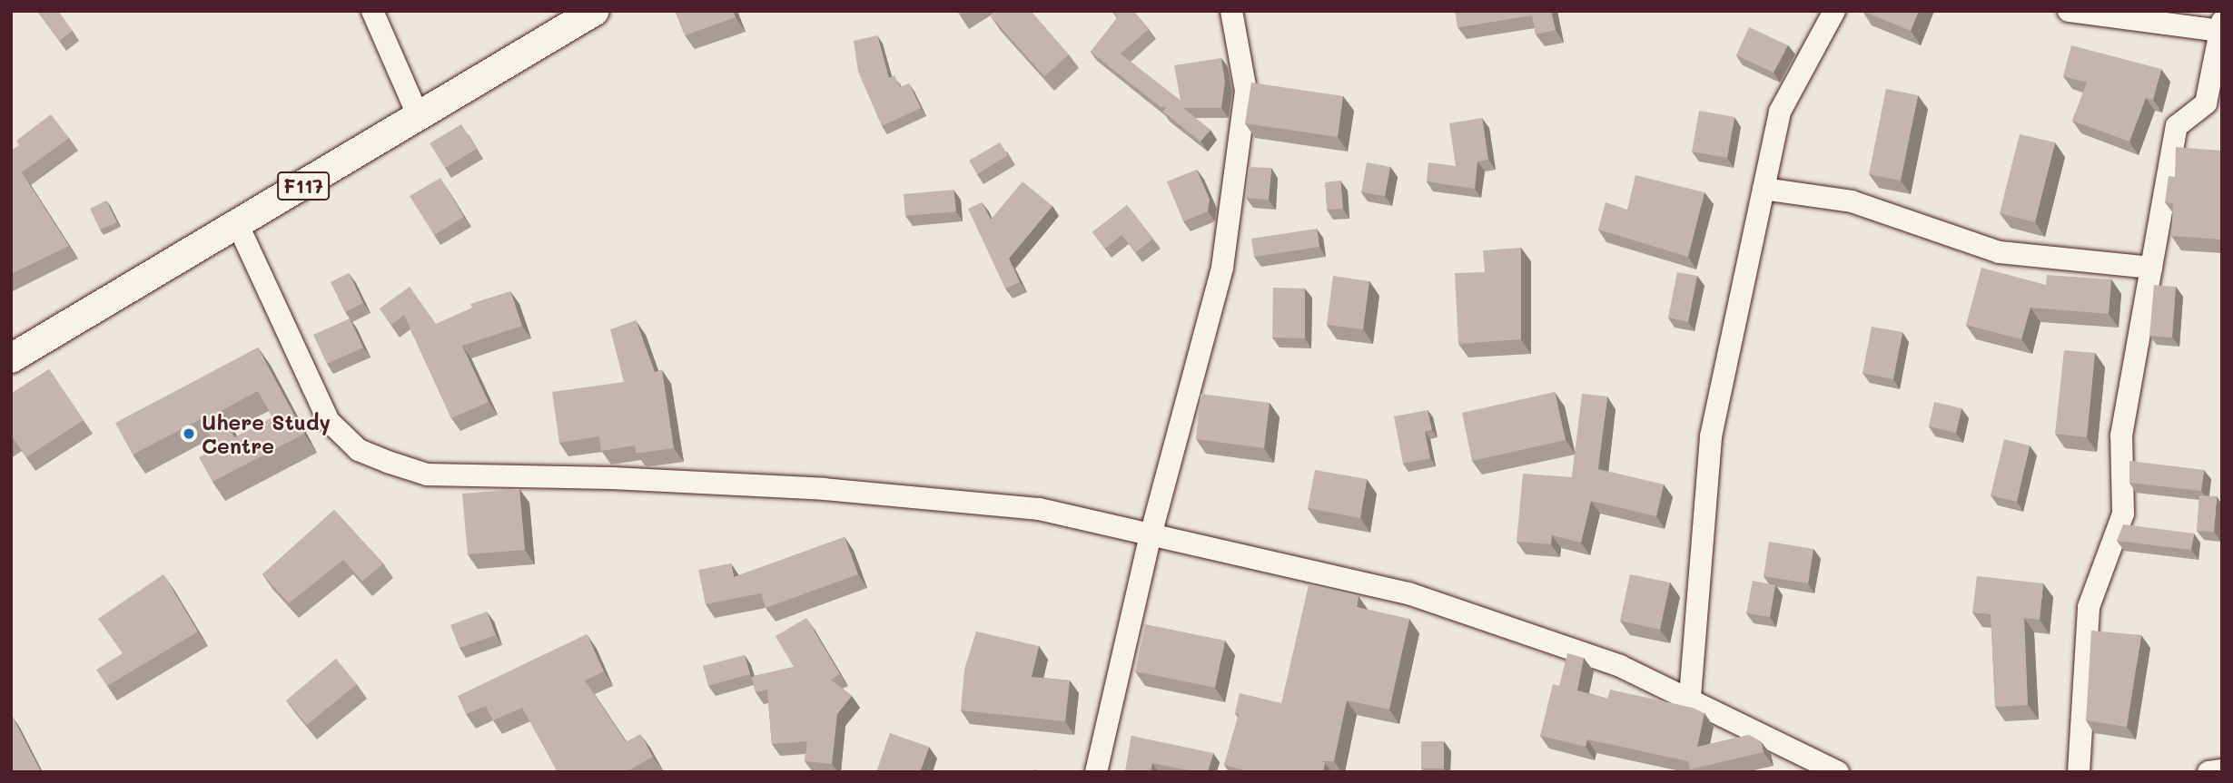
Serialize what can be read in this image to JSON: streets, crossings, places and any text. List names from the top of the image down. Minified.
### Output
{"streets":{"main road":["F117"]},"places":["Uhere Study Centre"]}
